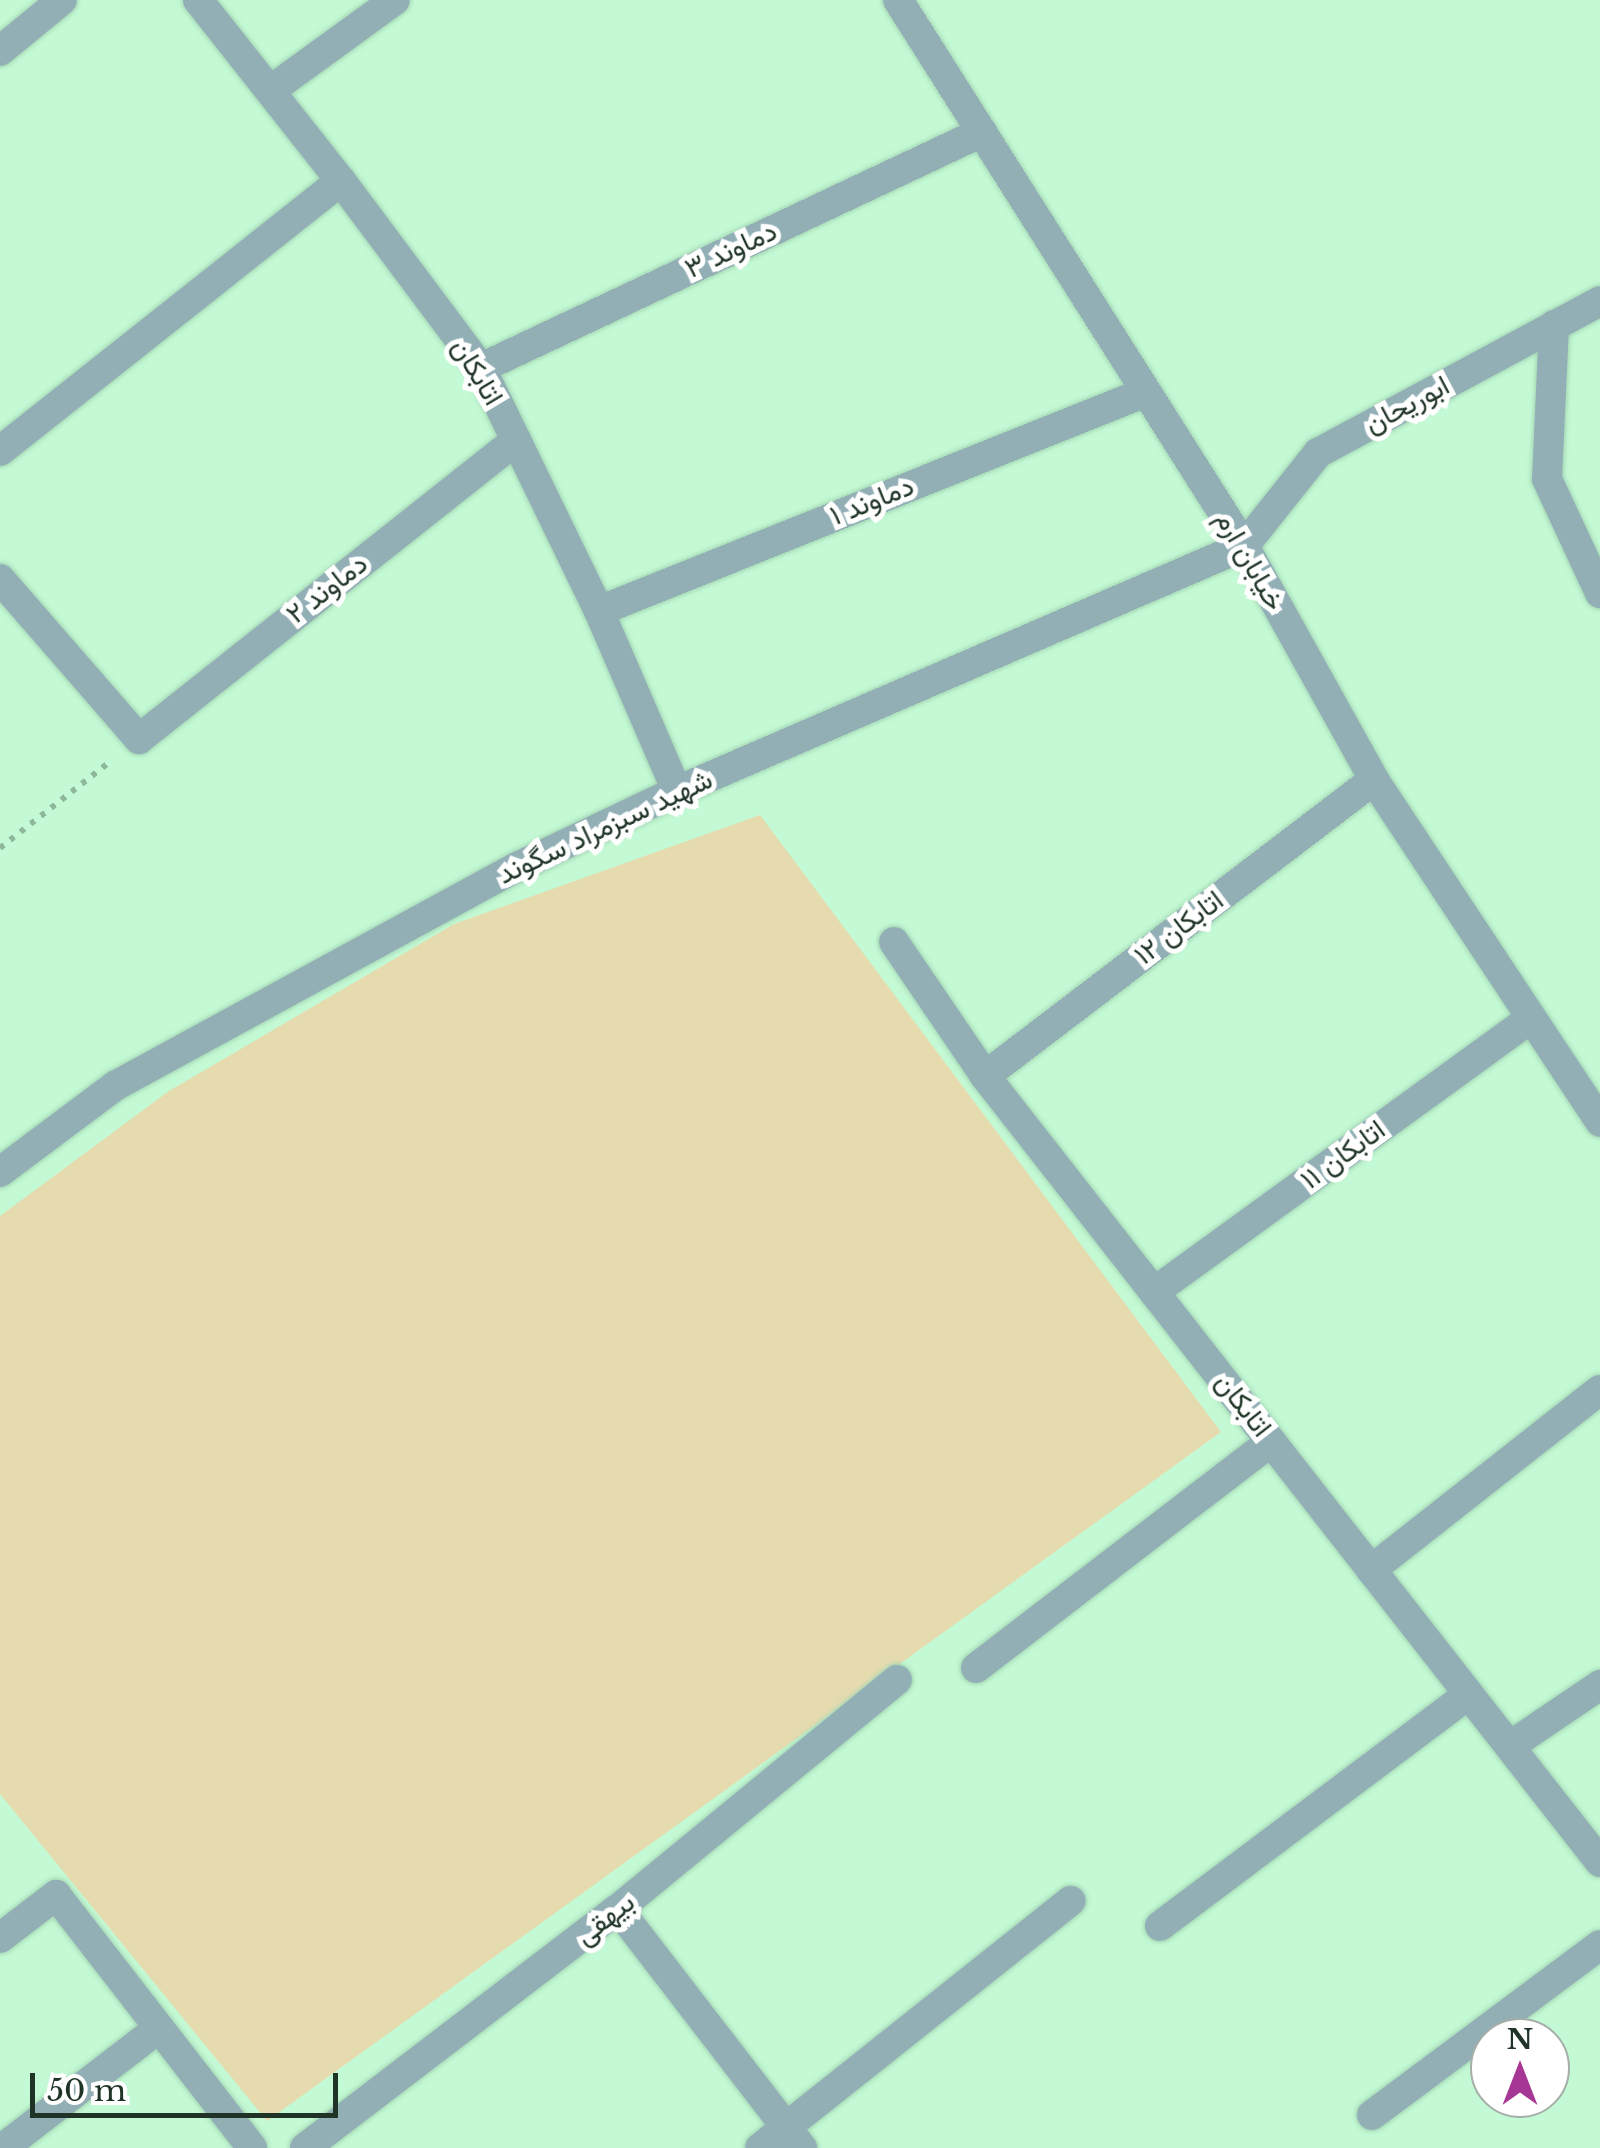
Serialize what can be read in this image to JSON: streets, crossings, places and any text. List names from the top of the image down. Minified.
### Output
{"streets":{"street":["دماوند ۳","اتابکان","ابوریحان","دماوند ۱","خیابان ارم","دماوند ۲","شهید سبزمراد سگوند","اتابکان ۱۲","اتابکان ۱۱","بیهقی"]},"crossings":[["دماوند ۳","اتابکان"],["دماوند ۳","خیابان ارم"],["اتابکان","دماوند ۱"],["اتابکان","دماوند ۲"],["اتابکان","شهید سبزمراد سگوند"],["اتابکان","اتابکان ۱۲"],["اتابکان","اتابکان ۱۱"],["ابوریحان","خیابان ارم"],["ابوریحان","شهید سبزمراد سگوند"],["دماوند ۱","خیابان ارم"],["خیابان ارم","شهید سبزمراد سگوند"],["خیابان ارم","اتابکان ۱۲"],["خیابان ارم","اتابکان ۱۱"]],"scale_bar":"50 m","north":"top"}
